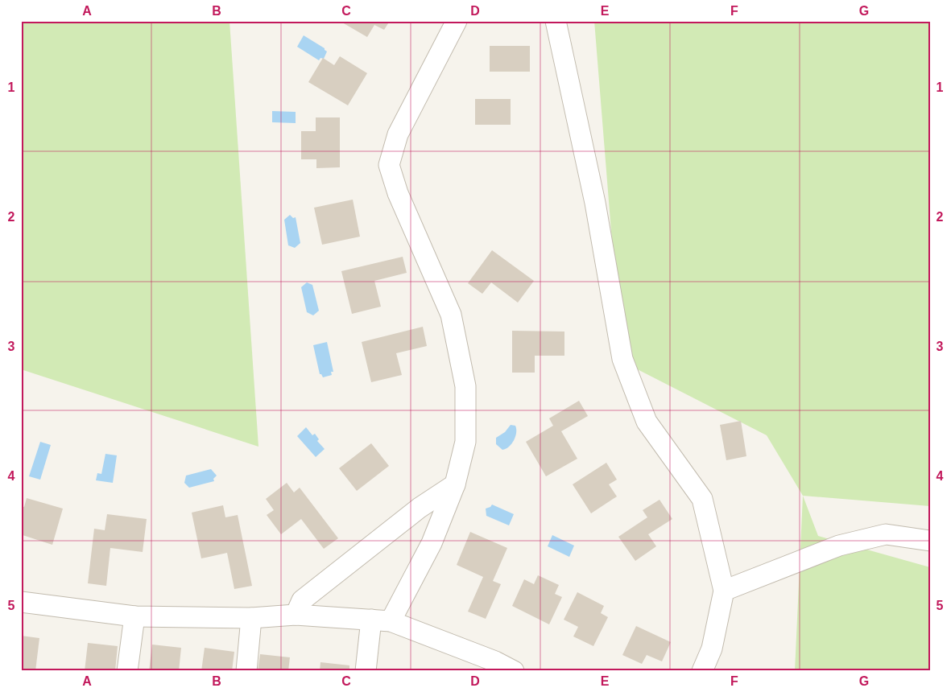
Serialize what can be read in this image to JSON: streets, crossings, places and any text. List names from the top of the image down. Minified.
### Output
{"grid":{"columns":["A","B","C","D","E","F","G"],"rows":["1","2","3","4","5"]}}
